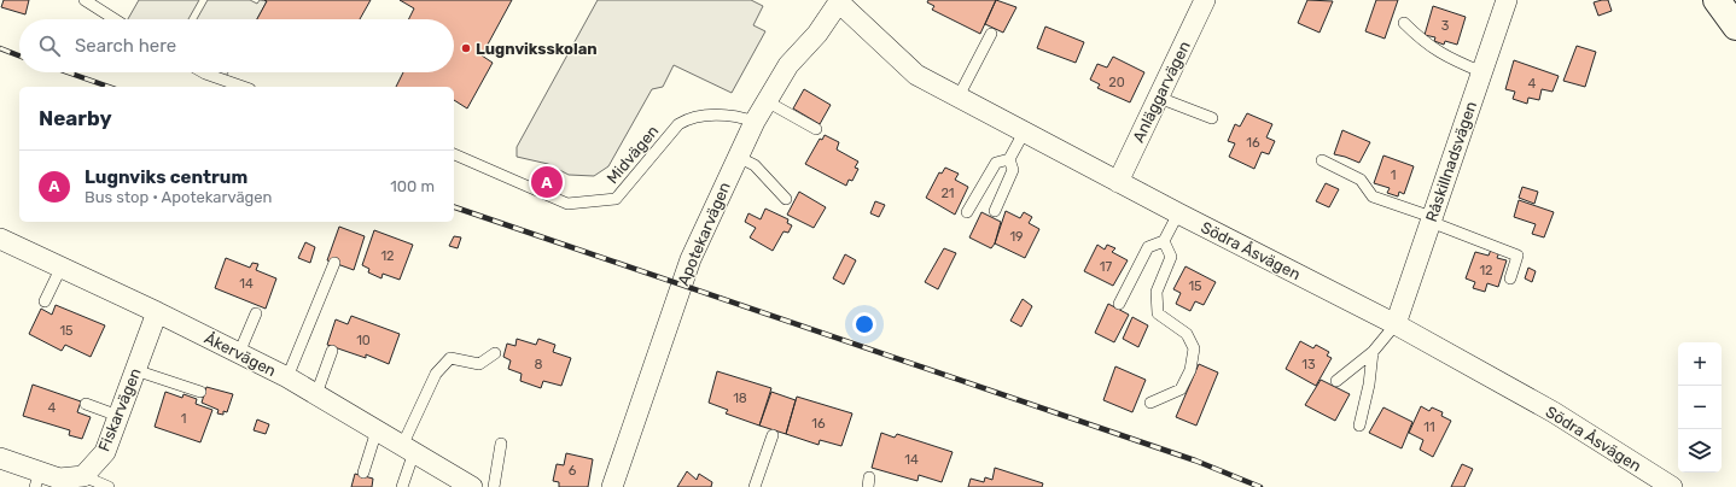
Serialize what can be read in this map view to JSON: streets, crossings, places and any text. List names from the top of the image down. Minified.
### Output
{"streets":{"street":["Anläggarvägen","Råskillnadsvägen","Apotekarvägen","Södra Åsvägen","Åkervägen","Fiskarvägen"],"lane":["Midvägen"]},"crossings":[["Anläggarvägen","Södra Åsvägen"],["Midvägen","Apotekarvägen"],["Råskillnadsvägen","Södra Åsvägen"],["Apotekarvägen","Södra Åsvägen"],["Åkervägen","Fiskarvägen"]],"places":["Lugnviksskolan"],"house_numbers":["3","20","4","16","1","21","19","12","17","12","14","15","15","10","8","13","18","4","1","16","11","14","6"],"page":{"search":"Search here","heading":"Nearby","list":[{"mark":"A","name":"Lugnviks centrum","note":"Bus stop · Apotekarvägen","value":"100 m"}],"pins":"A","map_buttons":["+","−"]}}
